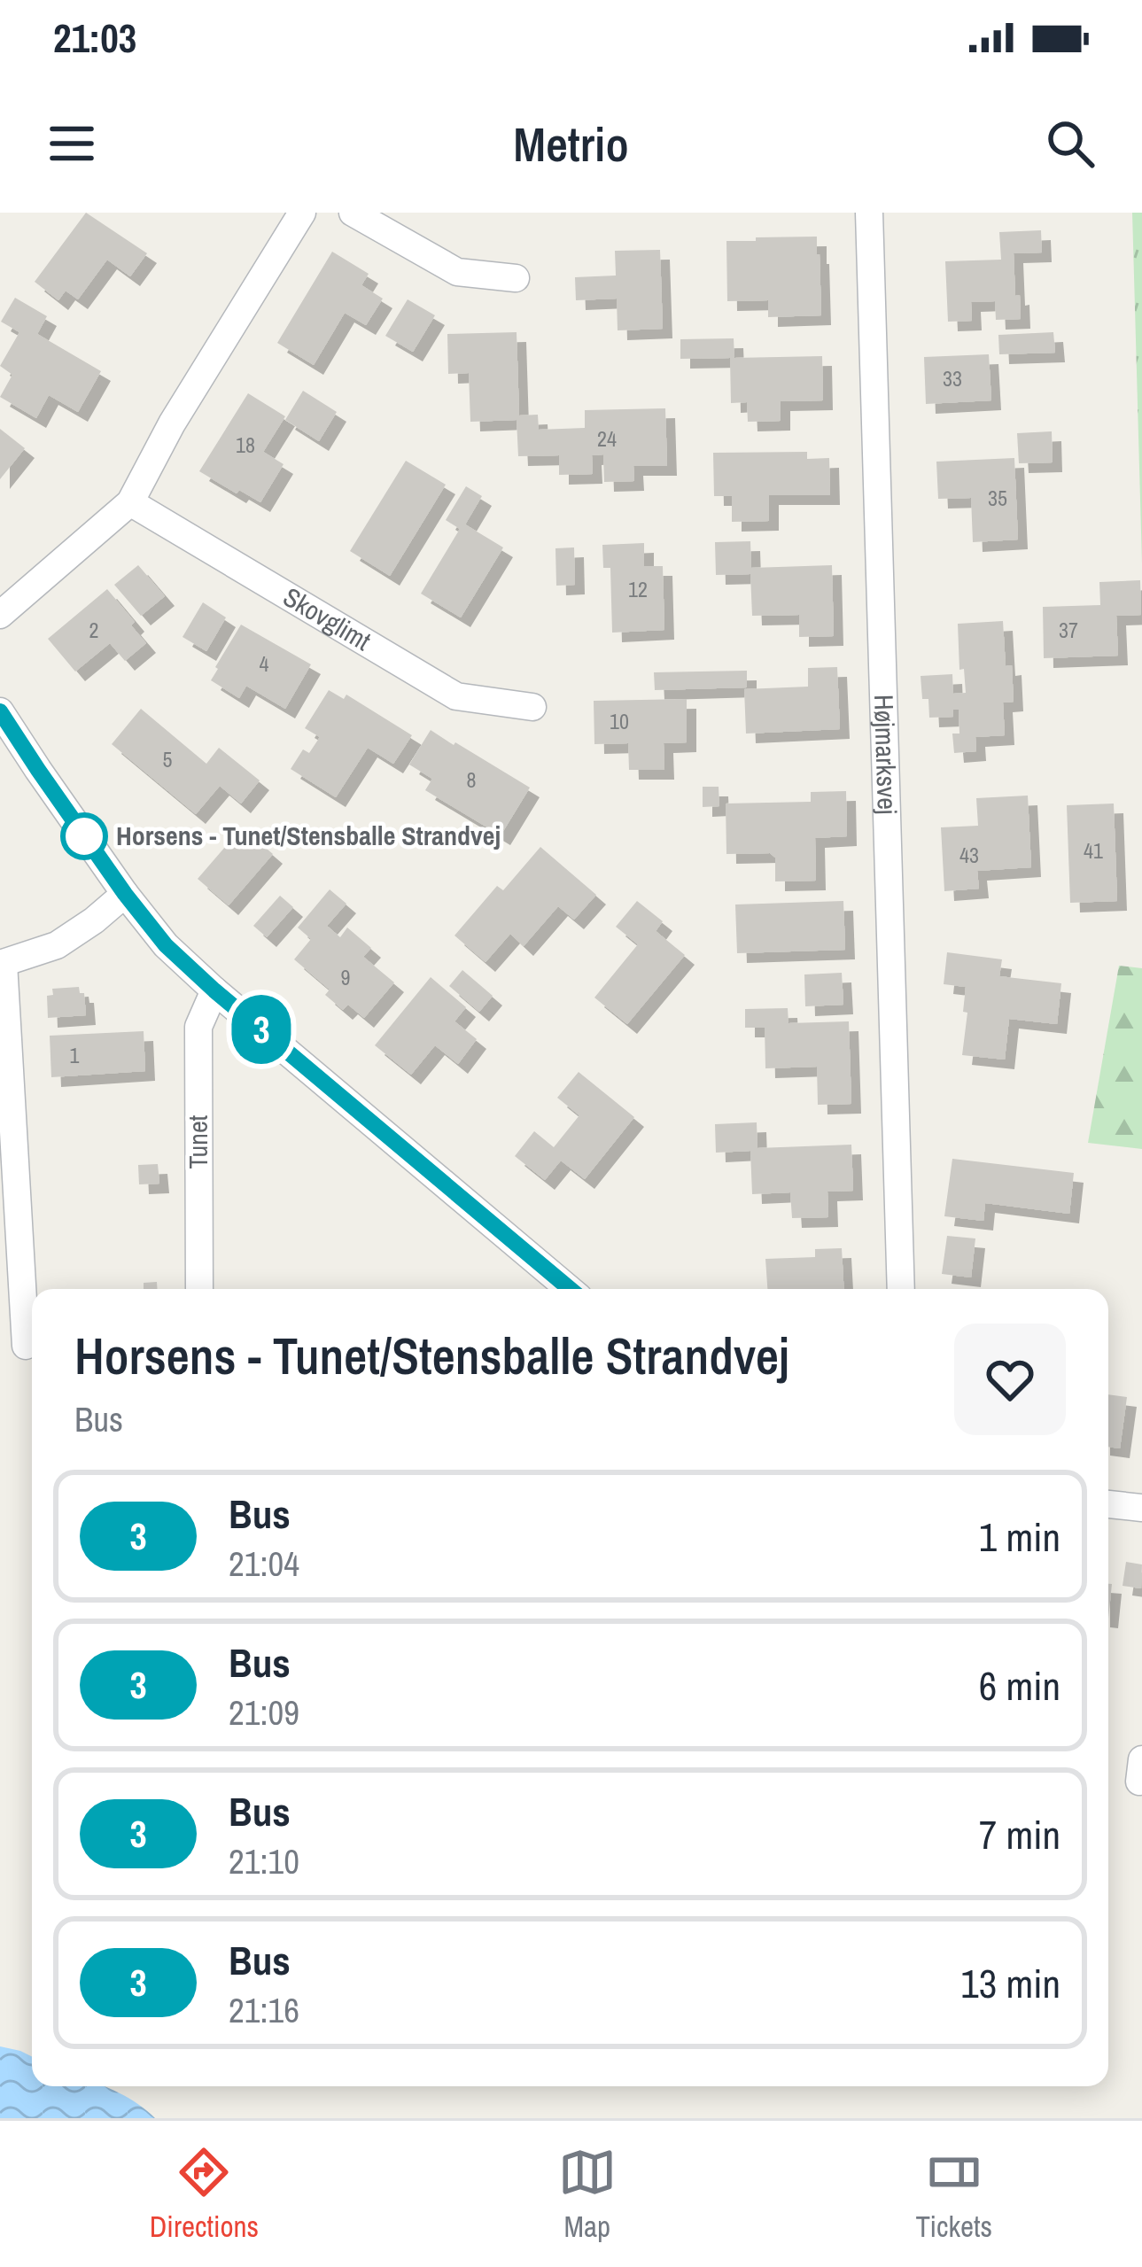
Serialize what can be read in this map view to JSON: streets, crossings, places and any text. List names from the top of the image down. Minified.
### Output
{"streets":{"street":["Skovglimt","Højmarksvej","Tunet"]},"places":["Horsens - Tunet/Stensballe Strandvej"],"lines":["bus line 3"],"house_numbers":["33","24","18","35","12","2","37","4","10","5","8","41","43","9","1"],"page":{"status":"21:03","header":"Metrio","on_map":"3","heading":["Horsens - Tunet/Stensballe Strandvej","Bus"],"list":[{"mark":"3","name":"Bus","note":"21:04","value":"1 min"},{"mark":"3","name":"Bus","note":"21:09","value":"6 min"},{"mark":"3","name":"Bus","note":"21:10","value":"7 min"},{"mark":"3","name":"Bus","note":"21:16","value":"13 min"}],"tabs":["Directions","Map","Tickets"]}}
